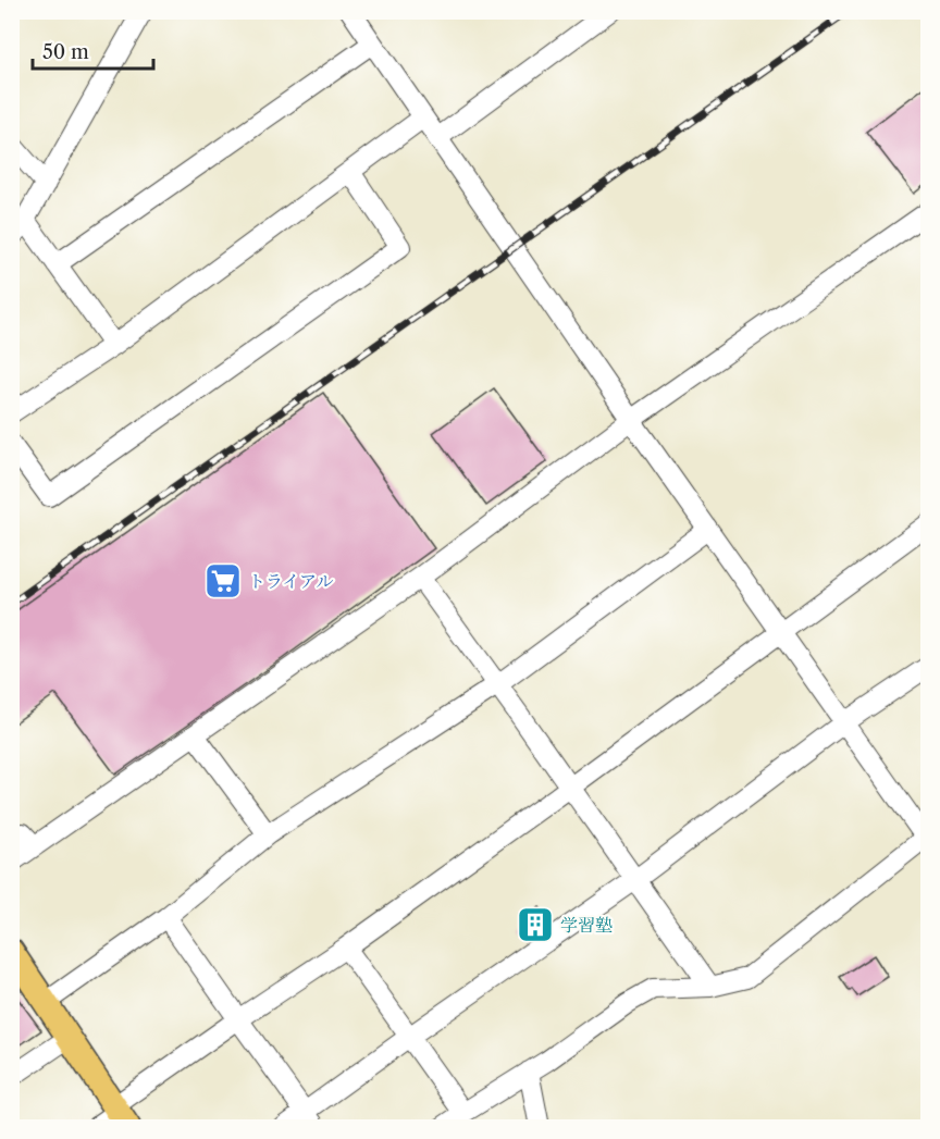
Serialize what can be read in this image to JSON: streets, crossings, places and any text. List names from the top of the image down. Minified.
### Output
{"places":{"supermarket":["トライアル"],"building":["学習塾"]},"scale_bar":"50 m"}
